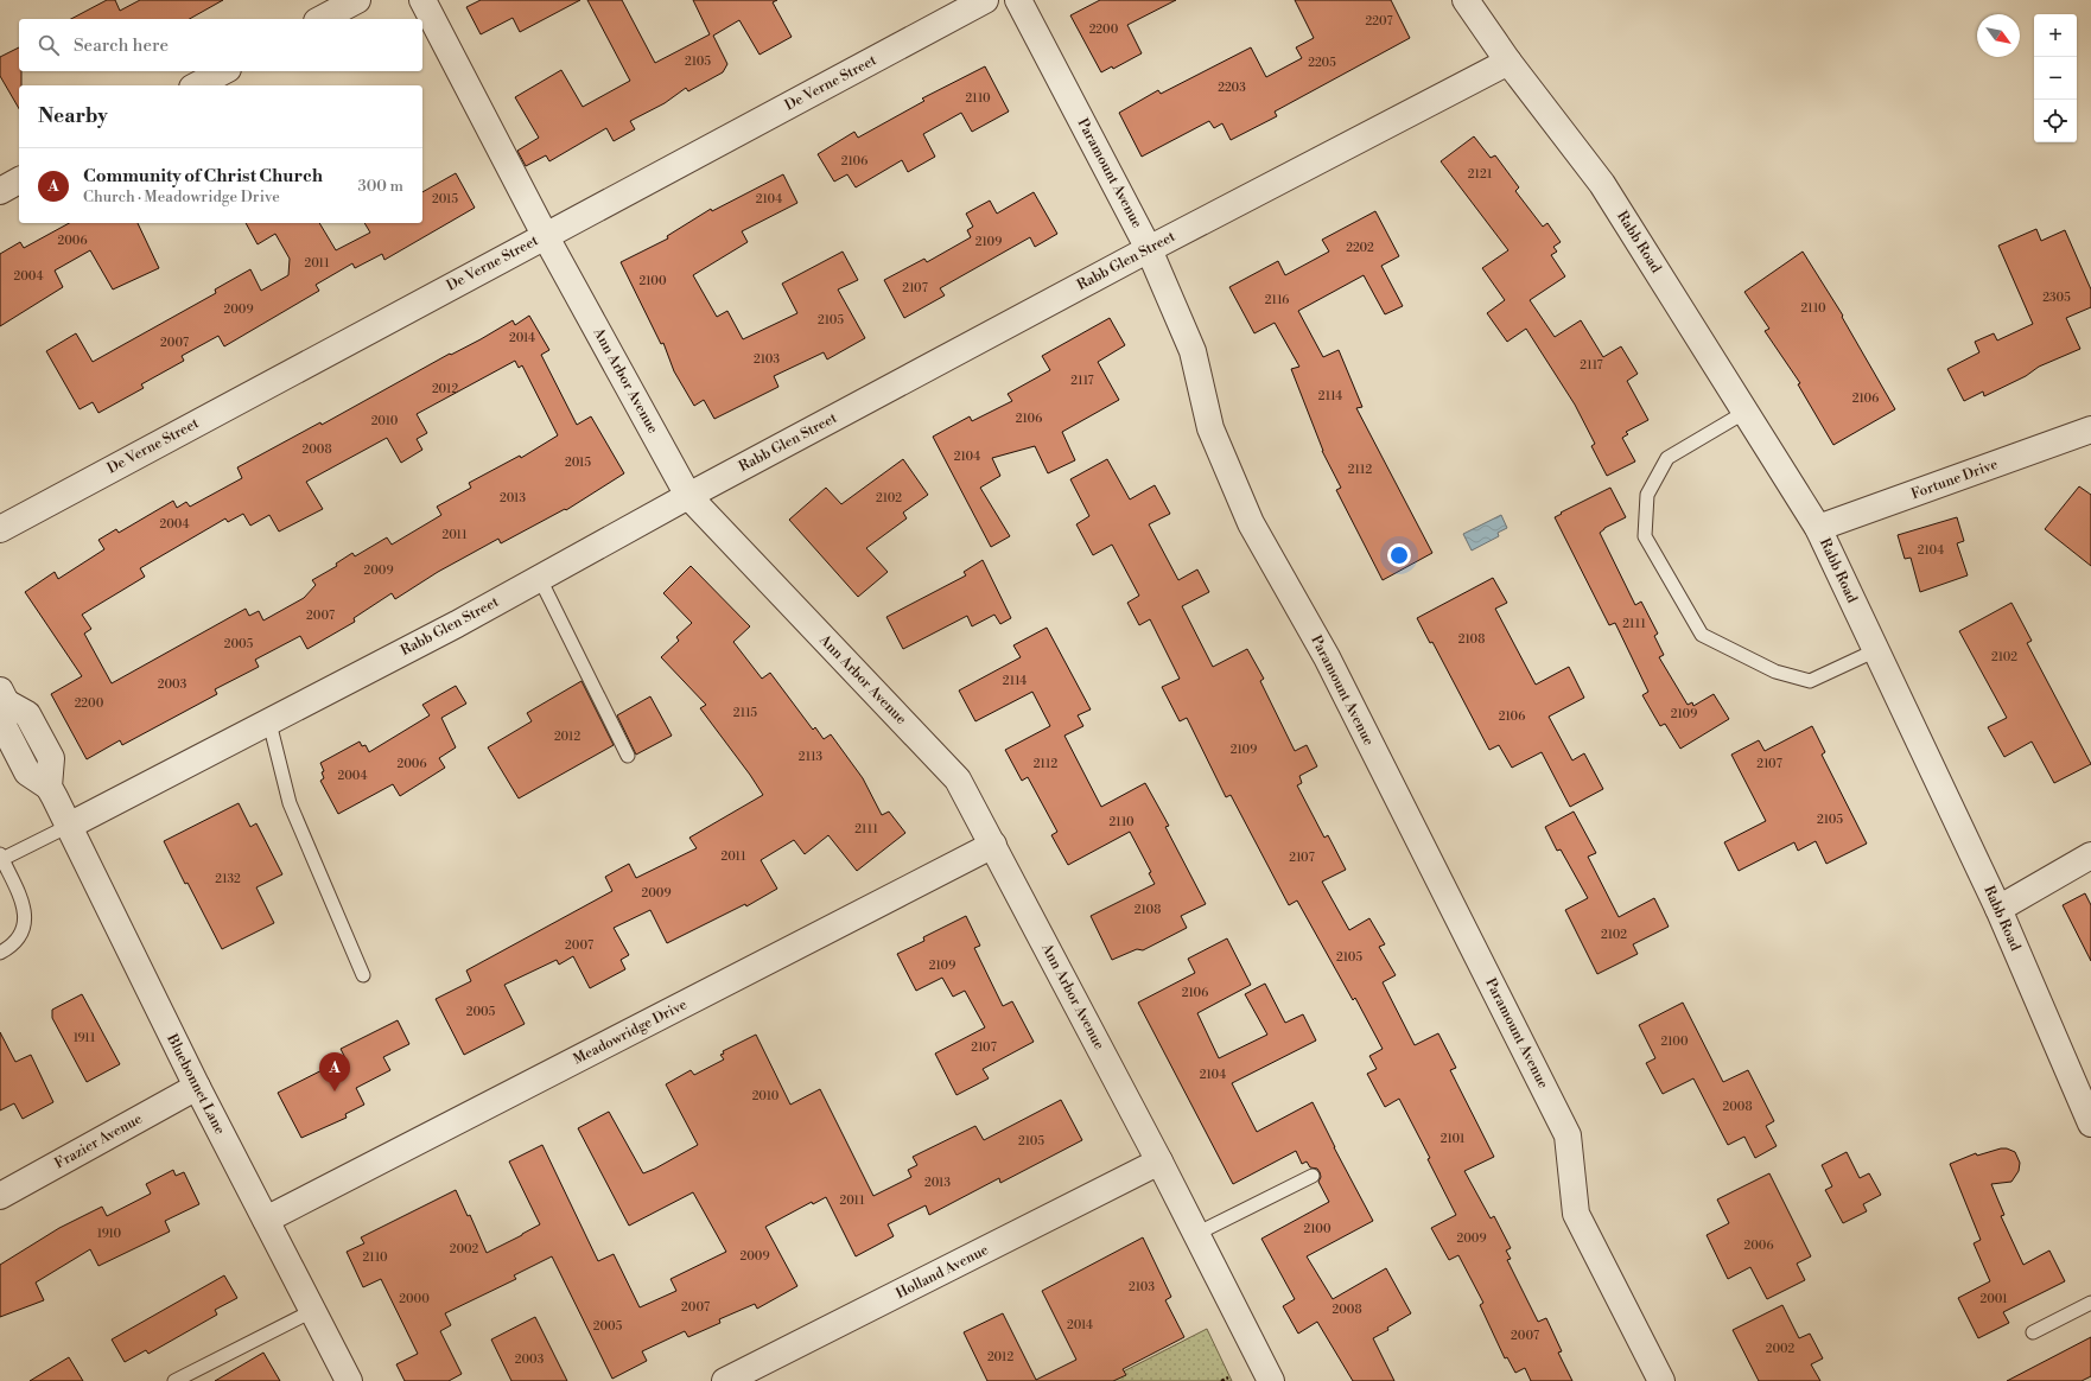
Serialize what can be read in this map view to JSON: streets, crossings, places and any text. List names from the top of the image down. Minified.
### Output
{"streets":{"street":["De Verne Street","Paramount Avenue","Rabb Road","Rabb Glen Street","Ann Arbor Avenue","Fortune Drive","Meadowridge Drive","Bluebonnet Lane","Frazier Avenue","Holland Avenue"]},"crossings":[["De Verne Street","Ann Arbor Avenue"],["Paramount Avenue","Rabb Glen Street"],["Rabb Road","Rabb Glen Street"],["Rabb Road","Fortune Drive"],["Rabb Glen Street","Ann Arbor Avenue"],["Rabb Glen Street","Bluebonnet Lane"],["Ann Arbor Avenue","Meadowridge Drive"],["Ann Arbor Avenue","Holland Avenue"],["Meadowridge Drive","Bluebonnet Lane"],["Bluebonnet Lane","Frazier Avenue"]],"house_numbers":["2207","2200","2105","2205","2203","2110","2106","2121","2015","2104","2006","2109","2202","2011","2004","2100","2107","2305","2116","2110","2009","2105","2014","2007","2103","2117","2117","2012","2114","2106","2106","2010","2008","2104","2015","2112","2013","2102","2004","2011","2104","2009","2007","2111","2108","2005","2102","2114","2003","2200","2115","2109","2106","2012","2109","2113","2006","2112","2107","2004","2105","2110","2111","2011","2107","2132","2009","2108","2102","2007","2105","2109","2106","2005","1911","2100","2107","2104","2010","2008","2101","2105","2013","2011","2100","1910","2009","2006","2002","2009","2110","2103","2000","2001","2007","2008","2014","2005","2007","2002","2012","2003"],"north":"bottom right","page":{"map_buttons":["+","−"],"search":"Search here","heading":"Nearby","list":[{"mark":"A","name":"Community of Christ Church","note":"Church · Meadowridge Drive","value":"300 m"}],"pins":"A"}}
